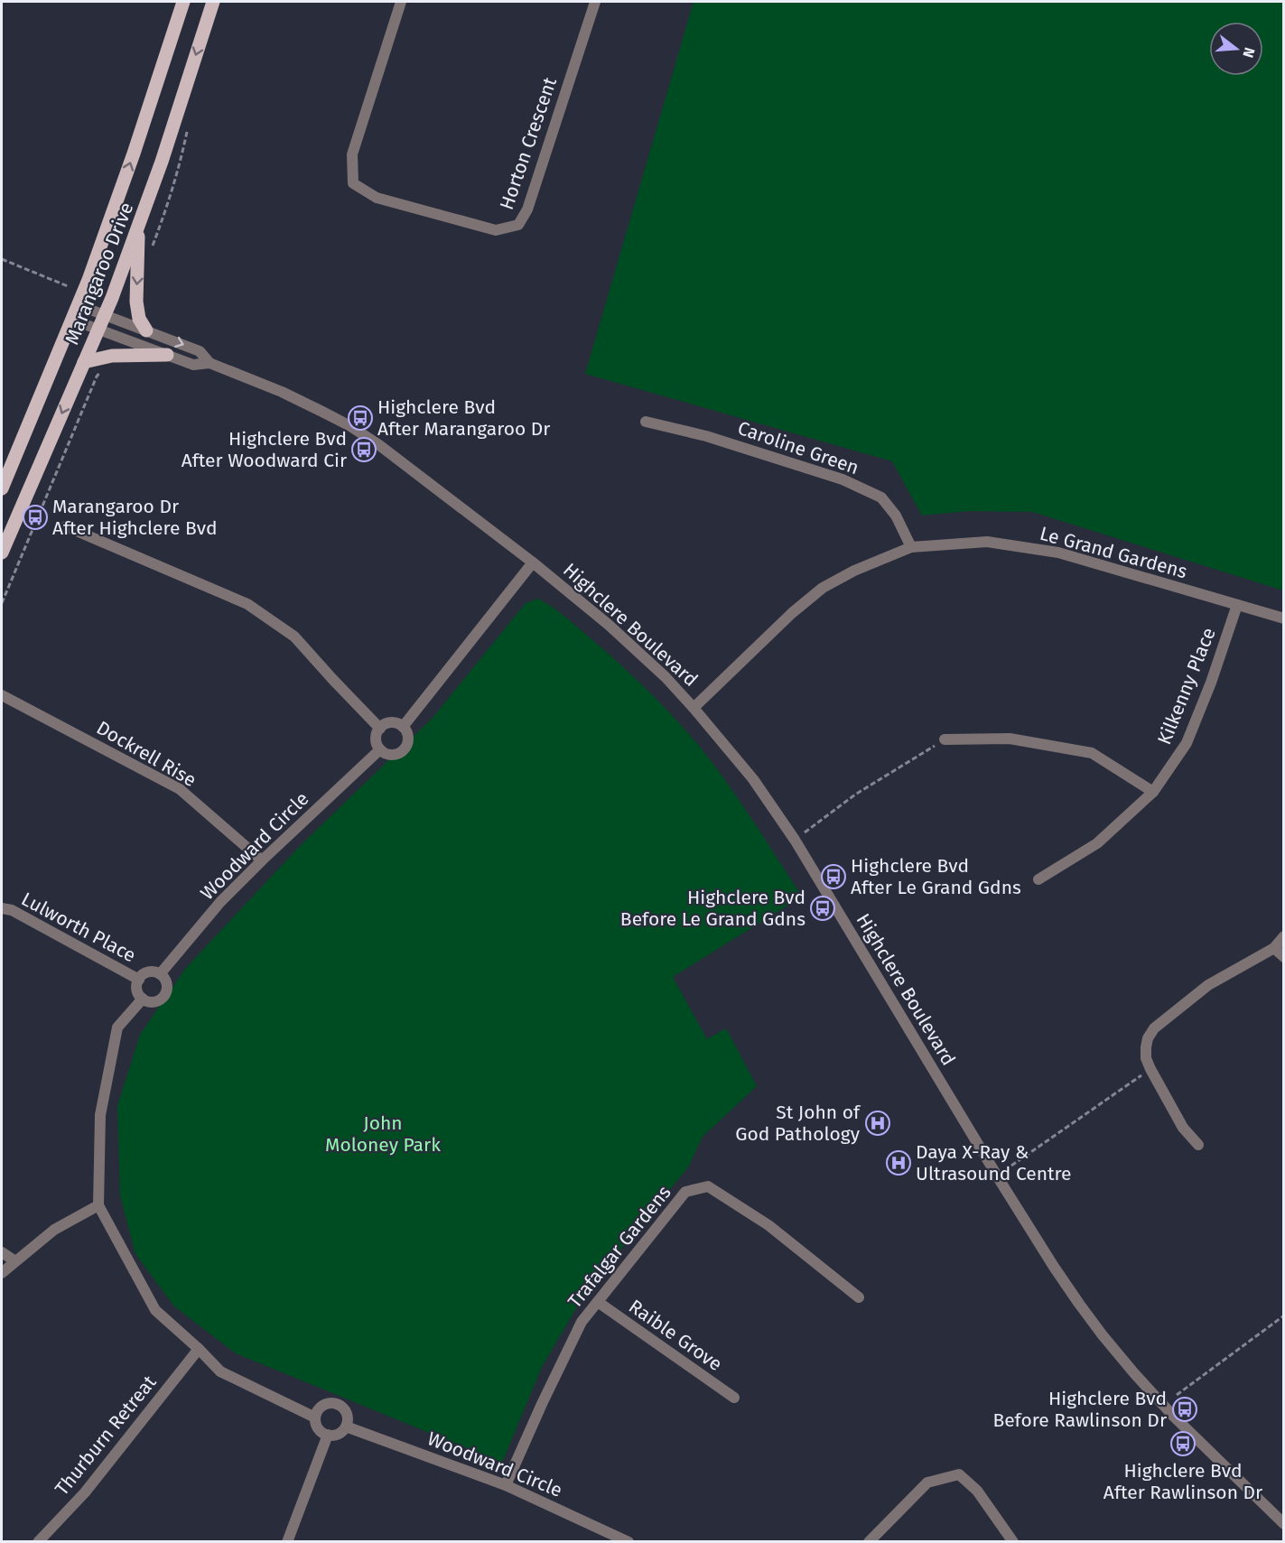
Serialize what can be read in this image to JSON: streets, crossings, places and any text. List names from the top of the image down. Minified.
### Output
{"streets":{"main road":["Marangaroo Drive"],"street":["Horton Crescent","Caroline Green","Le Grand Gardens","Highclere Boulevard","Kilkenny Place","Dockrell Rise","Woodward Circle","Lulworth Place","Trafalgar Gardens","Raible Grove","Thurburn Retreat"]},"crossings":[["Marangaroo Drive","Highclere Boulevard"],["Caroline Green","Le Grand Gardens"],["Le Grand Gardens","Highclere Boulevard"],["Le Grand Gardens","Kilkenny Place"],["Dockrell Rise","Woodward Circle"],["Woodward Circle","Lulworth Place"],["Woodward Circle","Trafalgar Gardens"],["Trafalgar Gardens","Raible Grove"]],"parks":["John Moloney Park"],"places":{"bus stop":["Highclere Bvd After Marangaroo Dr","Highclere Bvd After Woodward Cir","Marangaroo Dr After Highclere Bvd","Highclere Bvd After Le Grand Gdns","Highclere Bvd Before Le Grand Gdns","Highclere Bvd Before Rawlinson Dr","Highclere Bvd After Rawlinson Dr"],"hospital":["St John of God Pathology","Daya X-Ray & Ultrasound Centre"]},"north":"right"}
